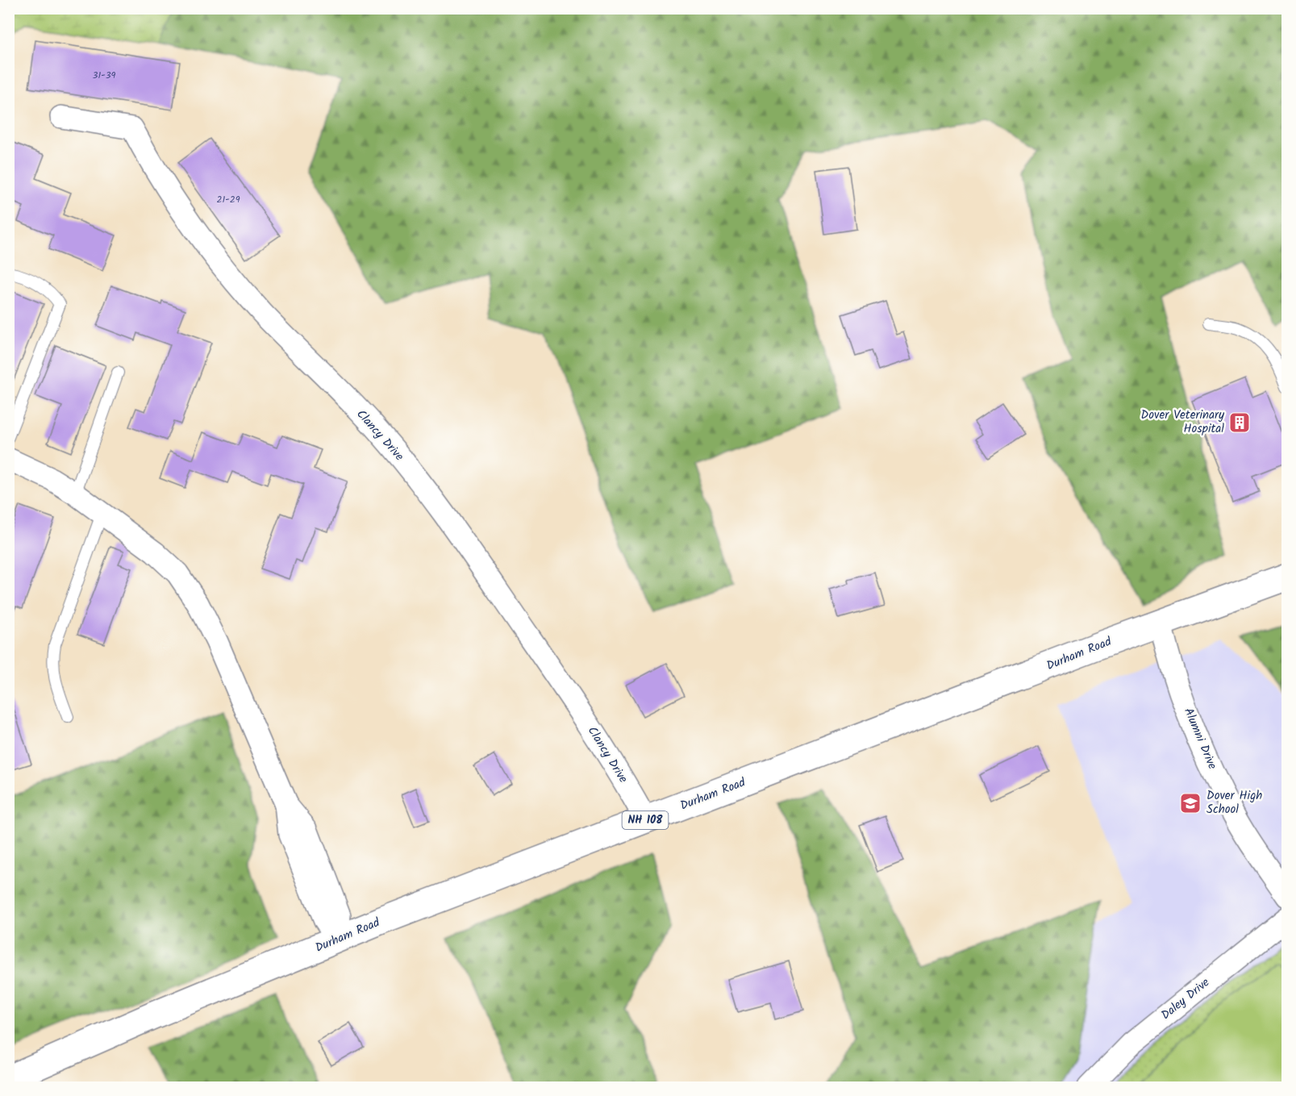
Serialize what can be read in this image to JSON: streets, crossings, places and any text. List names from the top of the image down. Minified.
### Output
{"streets":{"main road":["Durham Road","NH 108"],"street":["Clancy Drive","Alumni Drive","Daley Drive"]},"crossings":[["Clancy Drive","Durham Road"],["Durham Road","Alumni Drive"]],"places":{"building":["Dover Veterinary Hospital"],"school or university":["Dover High School"]},"house_numbers":["31-39","21-29"]}
